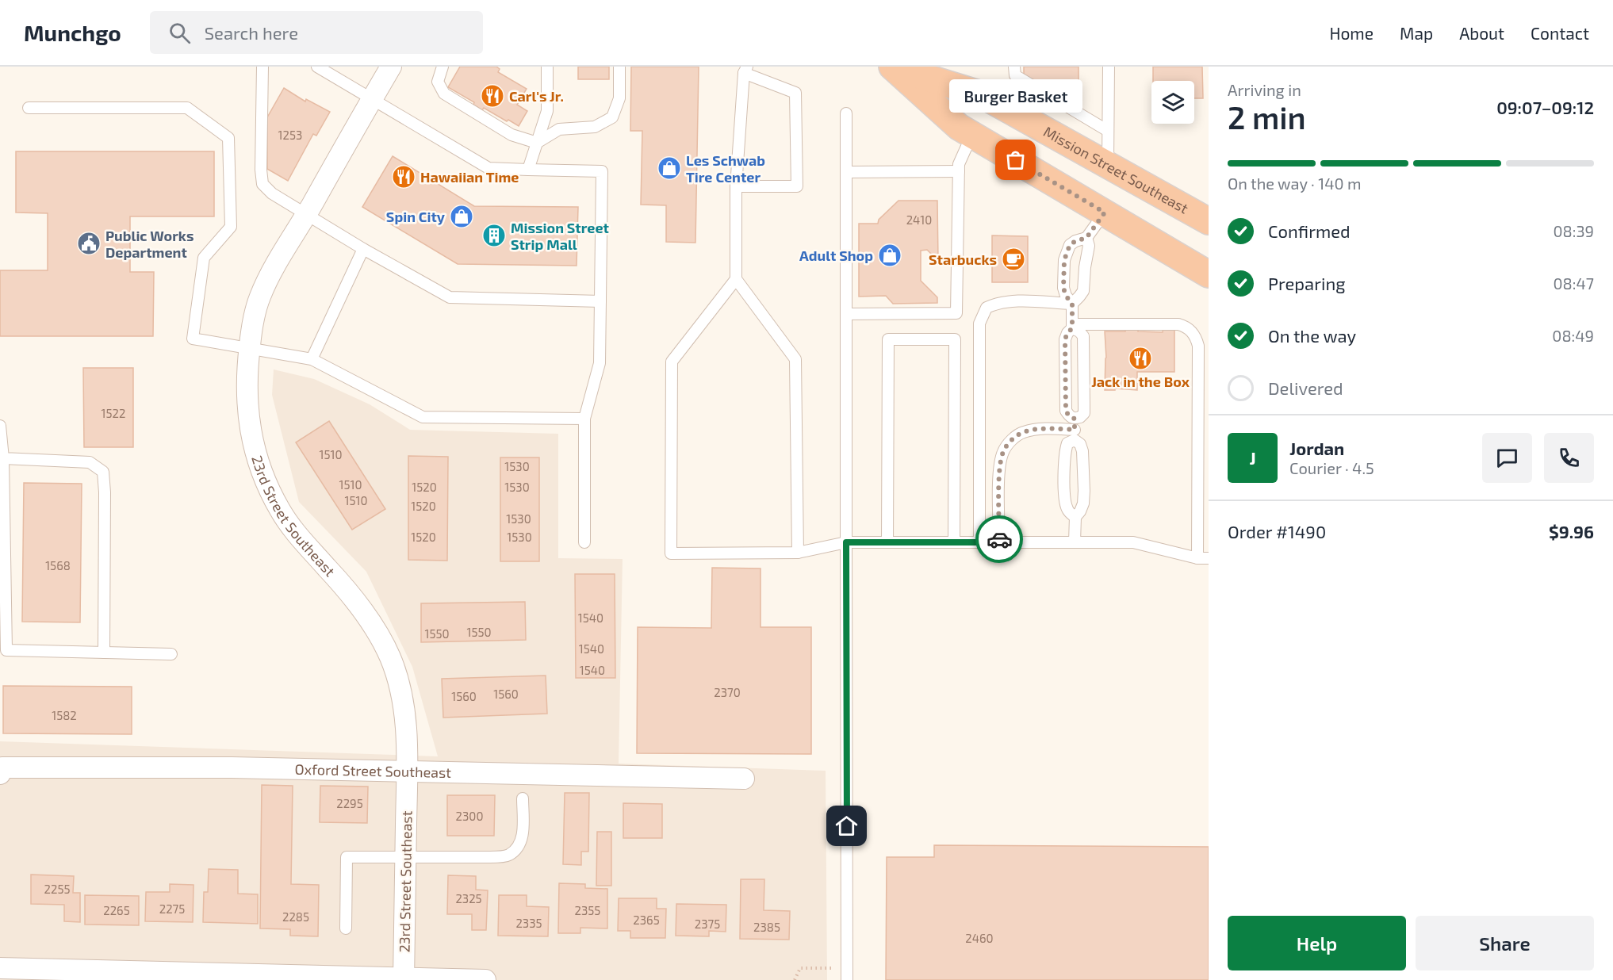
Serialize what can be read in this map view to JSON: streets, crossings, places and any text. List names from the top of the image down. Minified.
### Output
{"streets":{"highway":["Mission Street Southeast"],"street":["23rd Street Southeast","Oxford Street Southeast"]},"crossings":[["23rd Street Southeast","Oxford Street Southeast"]],"places":{"restaurant":["Carl's Jr.","Hawaiian Time","Jack in the Box"],"other":["Burger Basket"],"shop":["Les Schwab Tire Center","Spin City","Adult Shop"],"building":["Mission Street Strip Mall"],"public building":["Public Works Department"],"cafe":["Starbucks"]},"house_numbers":["1253","2410","1522","1510","1530","1510","1520","1530","1510","1520","1530","1520","1530","1568","1540","1550","1550","1540","1540","2370","1560","1560","1582","2295","2300","2255","2325","2275","2265","2355","2285","2365","2335","2375","2385","2460"],"page":{"header":"Munchgo","search":"Search here","nav":["Home","Map","About","Contact"],"heading":["2 min","Arriving in","09:07–09:12"],"panel":["Jordan","Courier · 4.5","Order #1490","$9.96"],"bubble":"Burger Basket","bar":"On the way · 140 m","list":[["Confirmed","08:39"],["Preparing","08:47"],["On the way","08:49"],"Delivered"],"round":"J","buttons":["Help","Share"]}}
